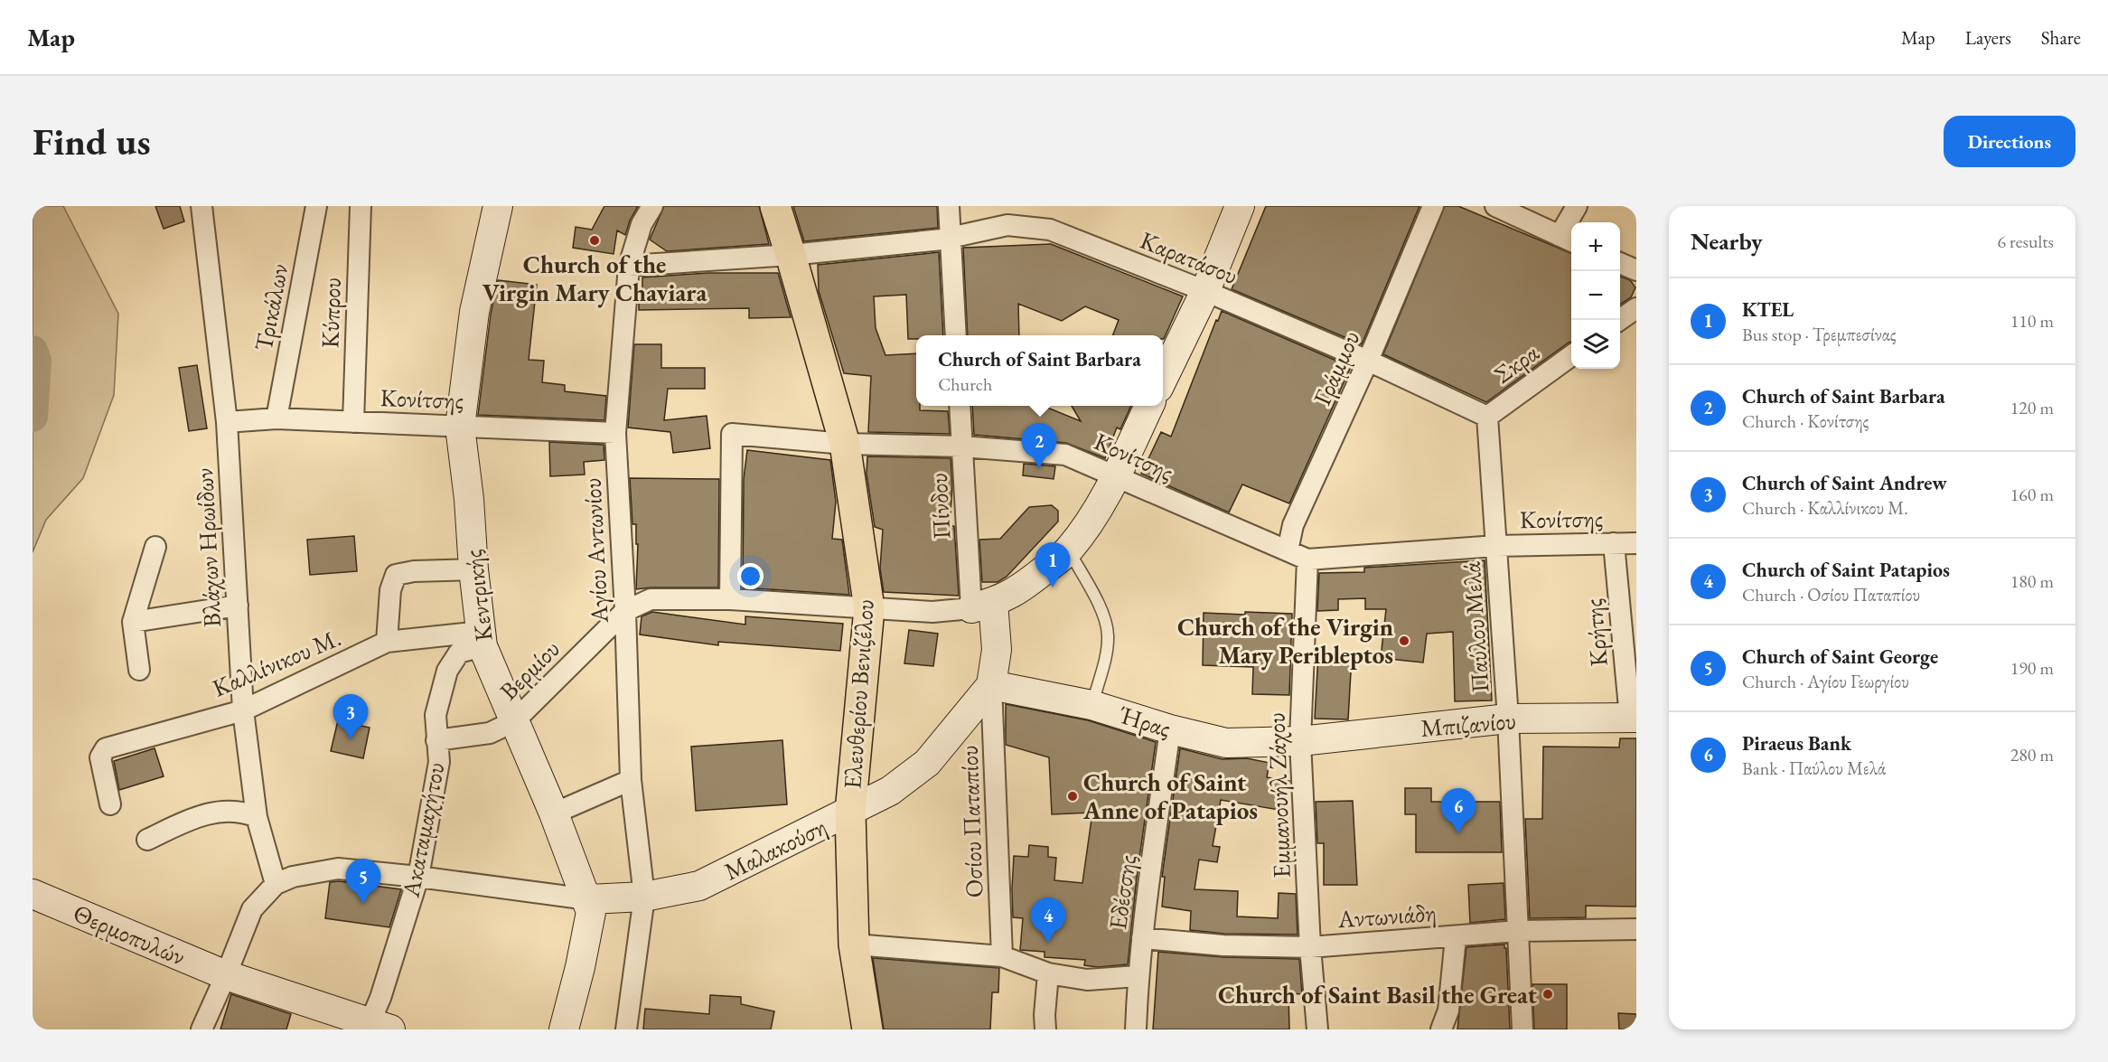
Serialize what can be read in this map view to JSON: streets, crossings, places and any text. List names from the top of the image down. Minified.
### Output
{"streets":{"main road":["Ελευθερίου Βενιζέλου"],"street":["Καρατάσου","Τρικάλων","Κύπρου","Σκρα","Γράμμου","Κονίτσης","Πίνδου","Βλάχων Ηρωίδων","Αγίου Αντωνίου","Κεντρικής","Παύλου Μελά","Κρήτης","Καλλίνικου Μ.","Βερμίου","Ήρας","Μπιζανίου","Εμμανουήλ Ζάχου","Οσίου Παταπίου","Ακαταμαχήτου","Μαλακούση","Εδέσσης","Αντωνιάδη","Θερμοπυλών"]},"crossings":[["Καρατάσου","Σκρα"],["Καρατάσου","Γράμμου"],["Καρατάσου","Αγίου Αντωνίου"],["Καρατάσου","Παύλου Μελά"],["Καρατάσου","Ελευθερίου Βενιζέλου"],["Τρικάλων","Κονίτσης"],["Κύπρου","Κονίτσης"],["Σκρα","Παύλου Μελά"],["Γράμμου","Κονίτσης"],["Κονίτσης","Πίνδου"],["Κονίτσης","Βλάχων Ηρωίδων"],["Κονίτσης","Αγίου Αντωνίου"],["Κονίτσης","Κεντρικής"],["Κονίτσης","Παύλου Μελά"],["Κονίτσης","Κρήτης"],["Κονίτσης","Βερμίου"],["Κονίτσης","Ελευθερίου Βενιζέλου"],["Κονίτσης","Εμμανουήλ Ζάχου"],["Πίνδου","Βερμίου"],["Βλάχων Ηρωίδων","Καλλίνικου Μ."],["Αγίου Αντωνίου","Βερμίου"],["Αγίου Αντωνίου","Μαλακούση"],["Κεντρικής","Καλλίνικου Μ."],["Κεντρικής","Βερμίου"],["Κεντρικής","Ακαταμαχήτου"],["Κεντρικής","Μαλακούση"],["Παύλου Μελά","Μπιζανίου"],["Παύλου Μελά","Αντωνιάδη"],["Κρήτης","Μπιζανίου"],["Καλλίνικου Μ.","Ακαταμαχήτου"],["Βερμίου","Ελευθερίου Βενιζέλου"],["Βερμίου","Ακαταμαχήτου"],["Ελευθερίου Βενιζέλου","Μαλακούση"],["Ήρας","Μπιζανίου"],["Ήρας","Εμμανουήλ Ζάχου"],["Ήρας","Οσίου Παταπίου"],["Ήρας","Μαλακούση"],["Ήρας","Εδέσσης"],["Μπιζανίου","Εμμανουήλ Ζάχου"],["Εμμανουήλ Ζάχου","Αντωνιάδη"],["Οσίου Παταπίου","Μαλακούση"],["Ακαταμαχήτου","Θερμοπυλών"],["Εδέσσης","Αντωνιάδη"]],"places":["Church of the Virgin Mary Chaviara","Church of the Virgin Mary Peribleptos","Church of Saint Anne of Patapios","Church of Saint Basil the Great"],"page":{"header":"Map","nav":["Map","Layers","Share"],"buttons":"Directions","title":"Find us","heading":["Nearby","6 results"],"map_buttons":["+","−"],"list":[{"mark":"1","name":"KTEL","note":"Bus stop · Τρεμπεσίνας","value":"110 m"},{"mark":"2","name":"Church of Saint Barbara","note":"Church · Κονίτσης","value":"120 m"},{"mark":"3","name":"Church of Saint Andrew","note":"Church · Καλλίνικου Μ.","value":"160 m"},{"mark":"4","name":"Church of Saint Patapios","note":"Church · Οσίου Παταπίου","value":"180 m"},{"mark":"5","name":"Church of Saint George","note":"Church · Αγίου Γεωργίου","value":"190 m"},{"mark":"6","name":"Piraeus Bank","note":"Bank · Παύλου Μελά","value":"280 m"}],"popup":["Church of Saint Barbara","Church"],"pins":["2","1","3","6","5","4"]}}
